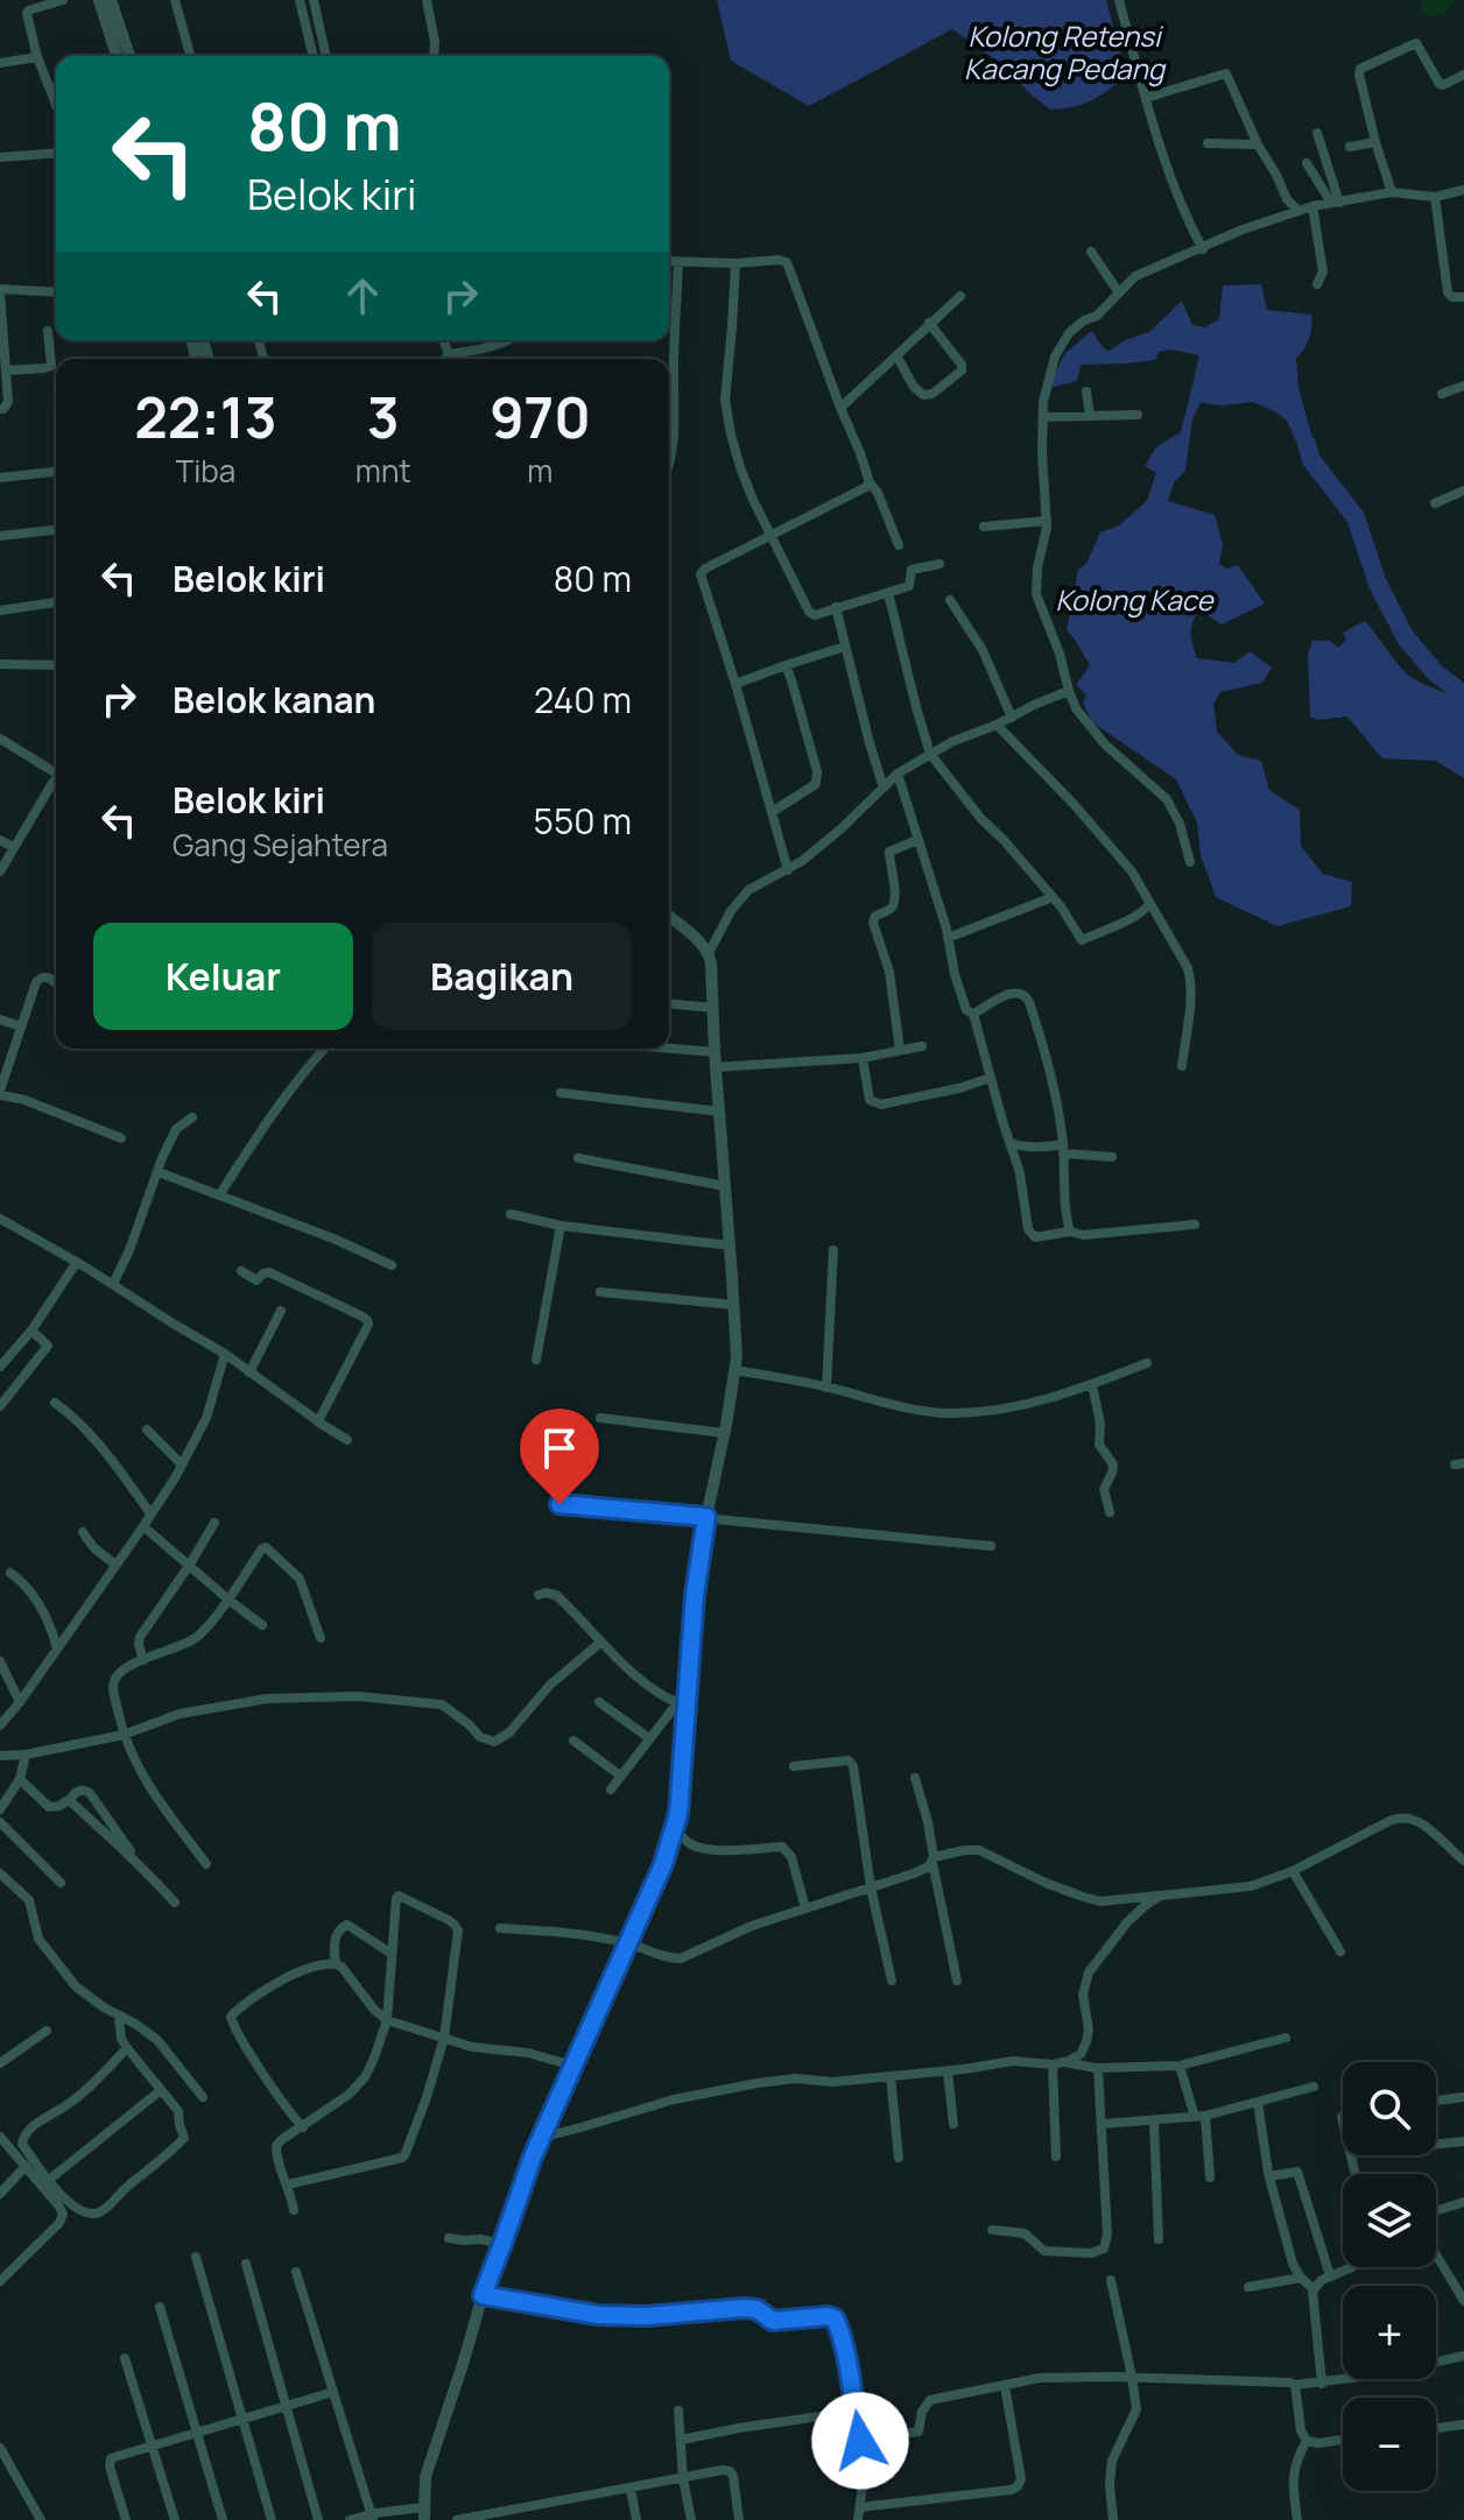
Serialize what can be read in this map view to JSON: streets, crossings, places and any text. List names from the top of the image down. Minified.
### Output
{"water":["Kolong Retensi Kacang Pedang","Kolong Kace"],"page":{"turn":["80 m","Belok kiri"],"eta":["22:13","Tiba","3","mnt","970","m"],"list":[{"name":"Belok kiri","value":"80 m"},{"name":"Belok kanan","value":"240 m"},{"name":"Belok kiri","note":"Gang Sejahtera","value":"550 m"}],"buttons":["Keluar","Bagikan"],"map_buttons":["+","−"]}}
